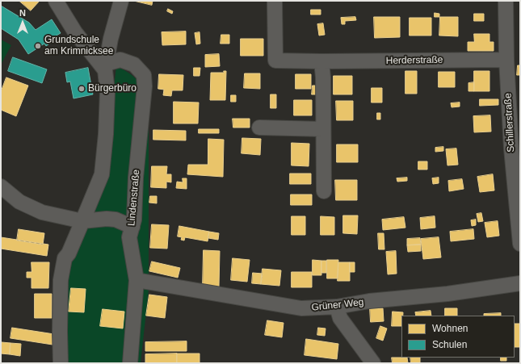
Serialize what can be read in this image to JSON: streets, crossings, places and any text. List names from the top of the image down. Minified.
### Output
{"streets":{"street":["Herderstraße","Schillerstraße","Lindenstraße","Grüner Weg"]},"crossings":[["Herderstraße","Schillerstraße"],["Lindenstraße","Grüner Weg"]],"places":["Grundschule am Krimnicksee","Bürgerbüro"],"legend":["Wohnen","Schulen"],"north":"top"}
